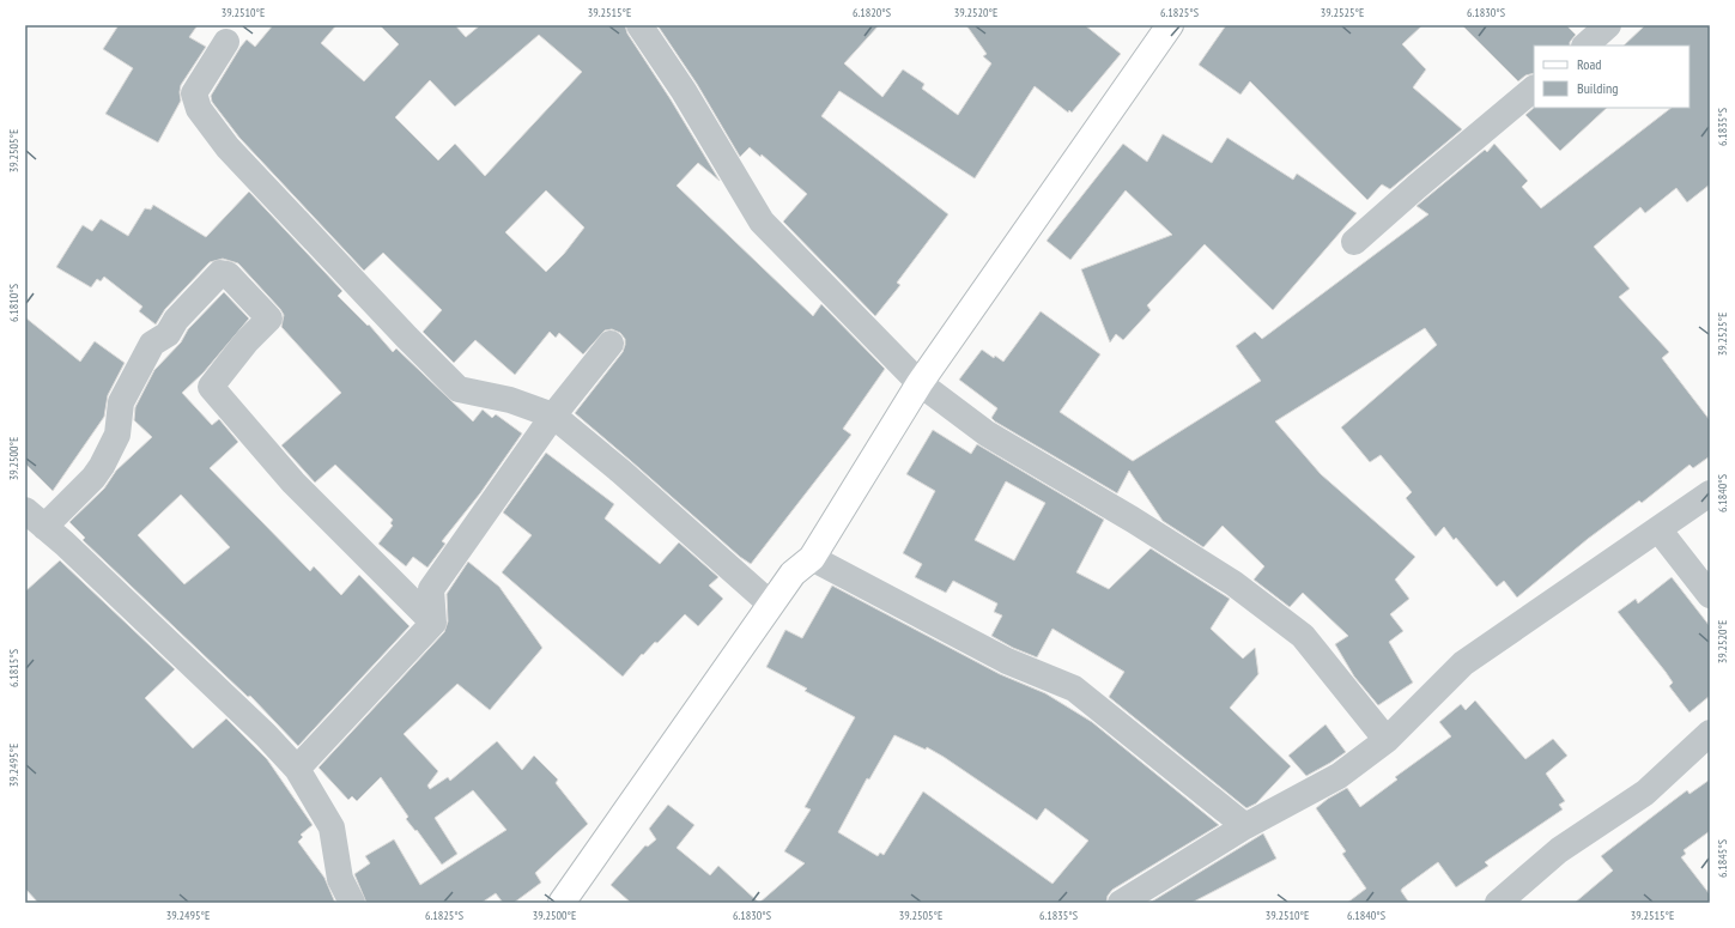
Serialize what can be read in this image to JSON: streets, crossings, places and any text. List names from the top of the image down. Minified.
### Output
{"legend":["Road","Building"],"coordinates":["39.2510°E","39.2515°E","6.1820°S","39.2520°E","6.1825°S","39.2525°E","6.1830°S","6.1835°S","39.2505°E","6.1810°S","39.2500°E","6.1840°S","6.1815°S","39.2495°E","6.1845°S"]}
